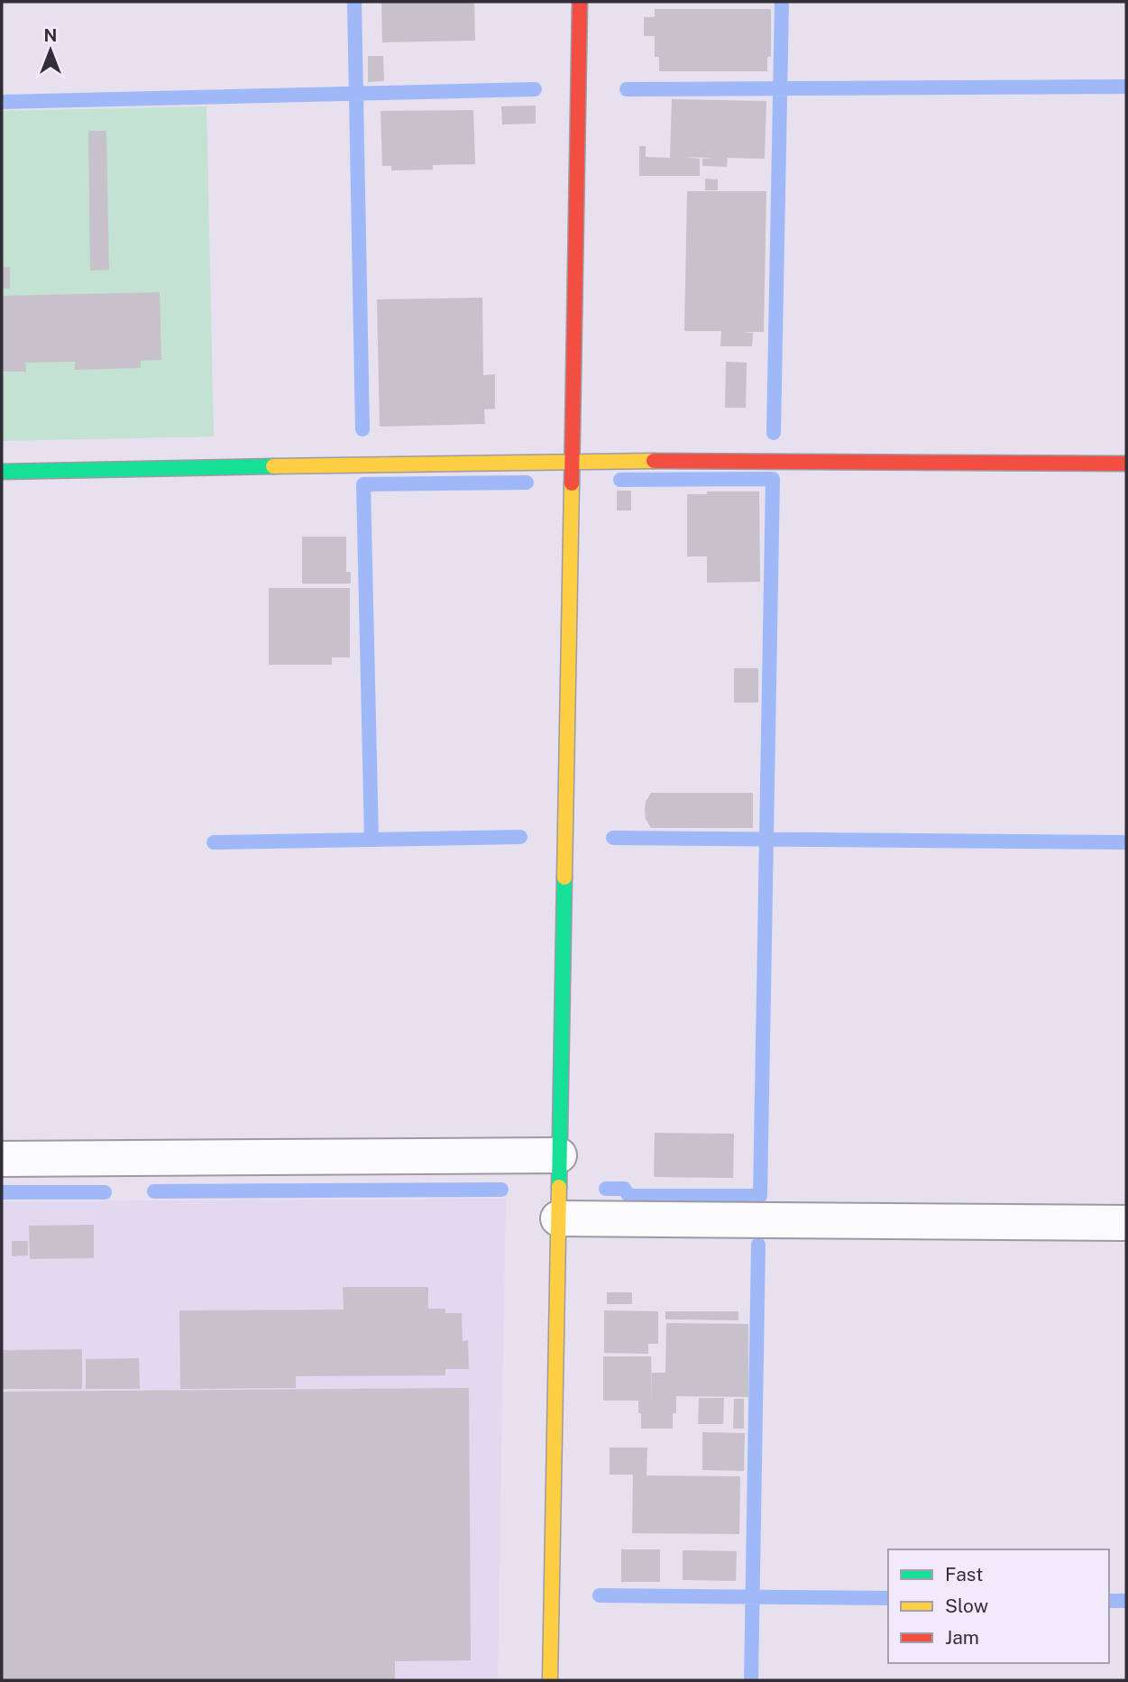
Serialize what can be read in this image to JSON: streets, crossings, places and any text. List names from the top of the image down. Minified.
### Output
{"legend":["Fast","Slow","Jam"],"north":"top"}
